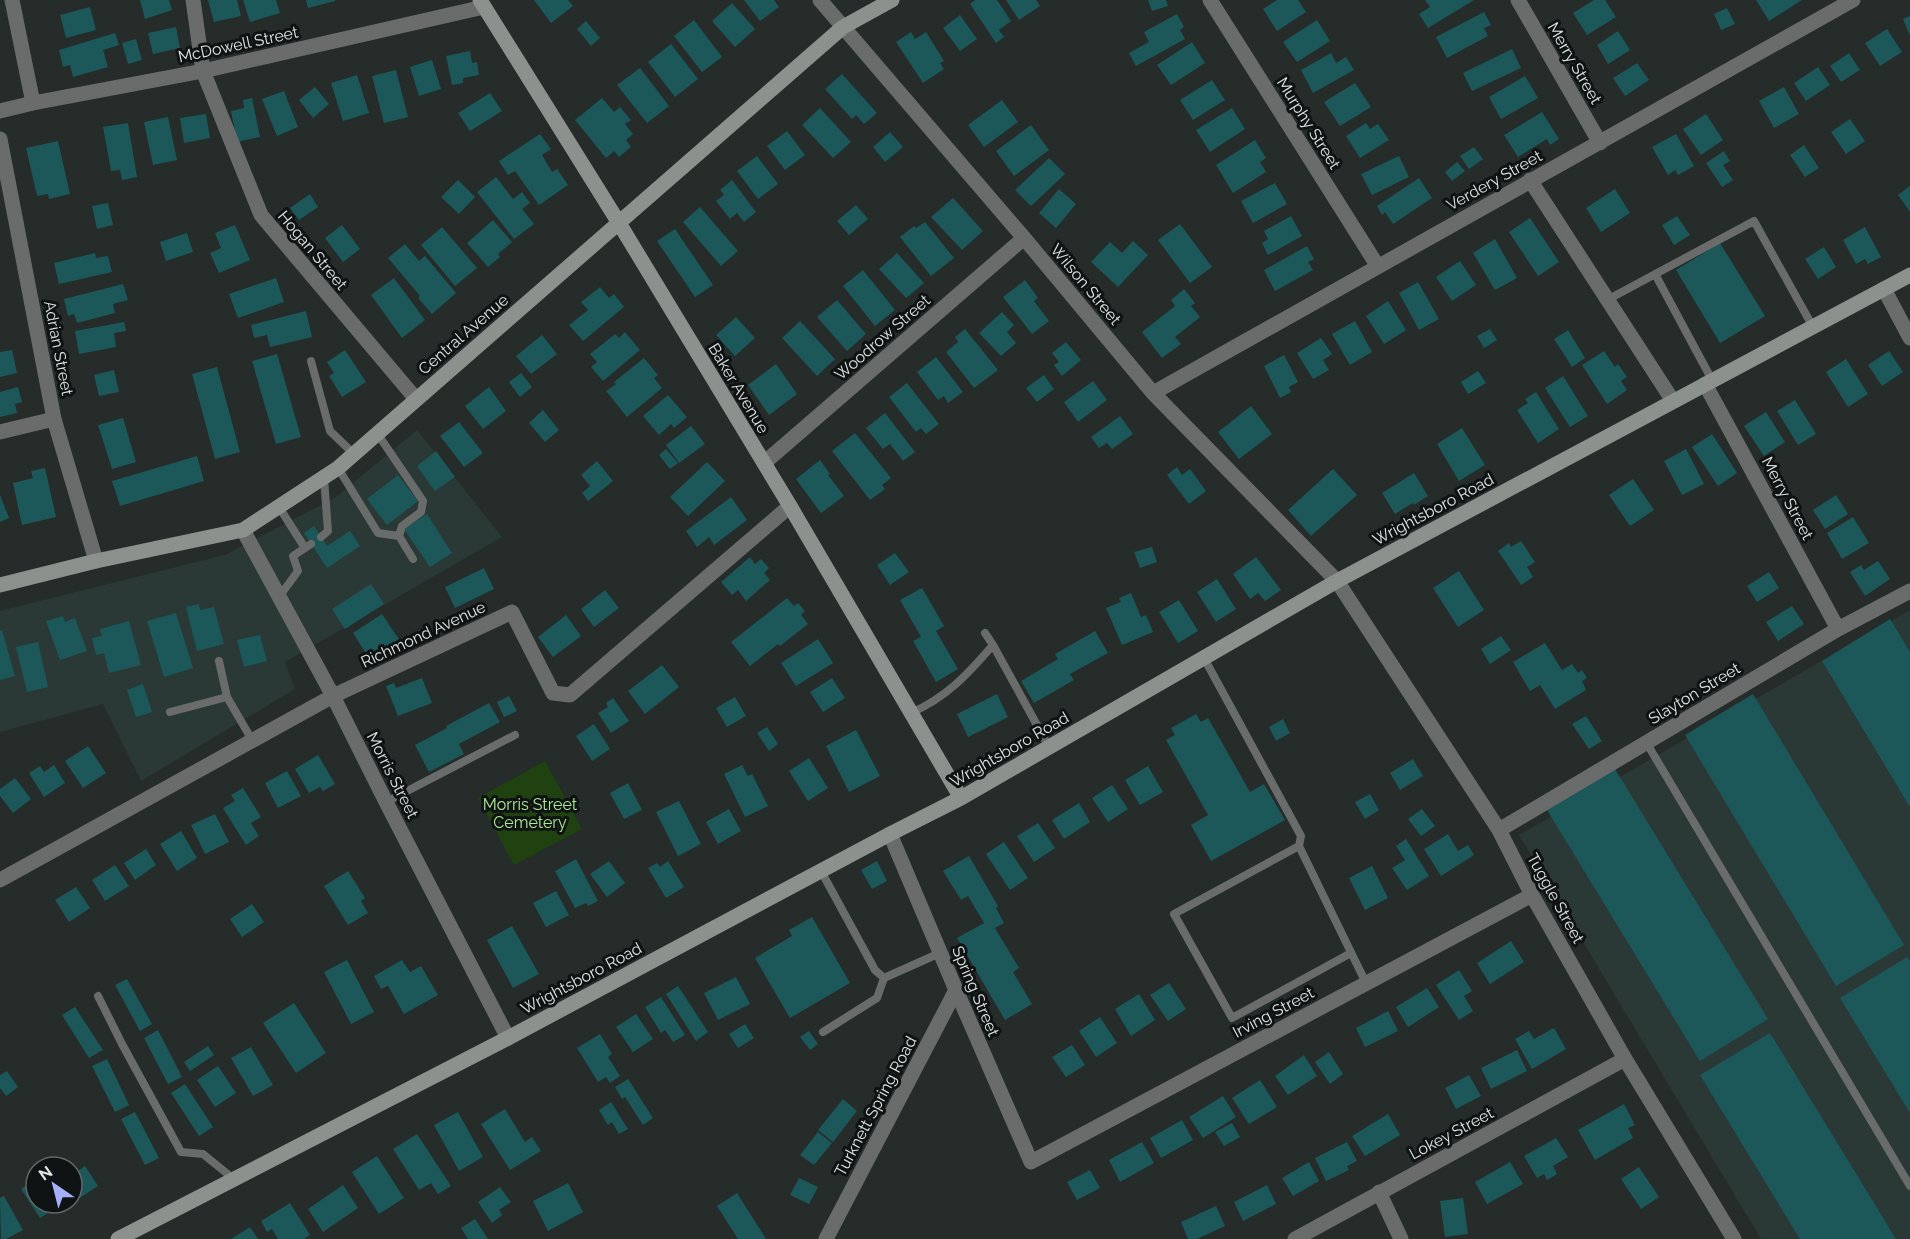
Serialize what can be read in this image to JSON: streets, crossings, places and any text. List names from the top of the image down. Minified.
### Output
{"streets":{"main road":["Central Avenue","Baker Avenue","Wrightsboro Road"],"street":["McDowell Street","Merry Street","Murphy Street","Verdery Street","Hogan Street","Wilson Street","Woodrow Street","Adrian Street","Richmond Avenue","Slayton Street","Morris Street","Tuggle Street","Spring Street","Irving Street","Turknett Spring Road","Lokey Street"]},"crossings":[["McDowell Street","Hogan Street"],["McDowell Street","Baker Avenue"],["Merry Street","Verdery Street"],["Merry Street","Wrightsboro Road"],["Merry Street","Slayton Street"],["Murphy Street","Verdery Street"],["Verdery Street","Wilson Street"],["Hogan Street","Central Avenue"],["Wilson Street","Central Avenue"],["Wilson Street","Woodrow Street"],["Wilson Street","Wrightsboro Road"],["Wilson Street","Tuggle Street"],["Central Avenue","Adrian Street"],["Central Avenue","Baker Avenue"],["Central Avenue","Morris Street"],["Woodrow Street","Baker Avenue"],["Baker Avenue","Wrightsboro Road"],["Baker Avenue","Richmond Avenue"],["Wrightsboro Road","Morris Street"],["Wrightsboro Road","Tuggle Street"],["Wrightsboro Road","Spring Street"],["Richmond Avenue","Morris Street"],["Slayton Street","Tuggle Street"],["Tuggle Street","Irving Street"],["Tuggle Street","Lokey Street"],["Spring Street","Irving Street"],["Spring Street","Turknett Spring Road"]],"parks":["Morris Street Cemetery"],"north":"top left"}
